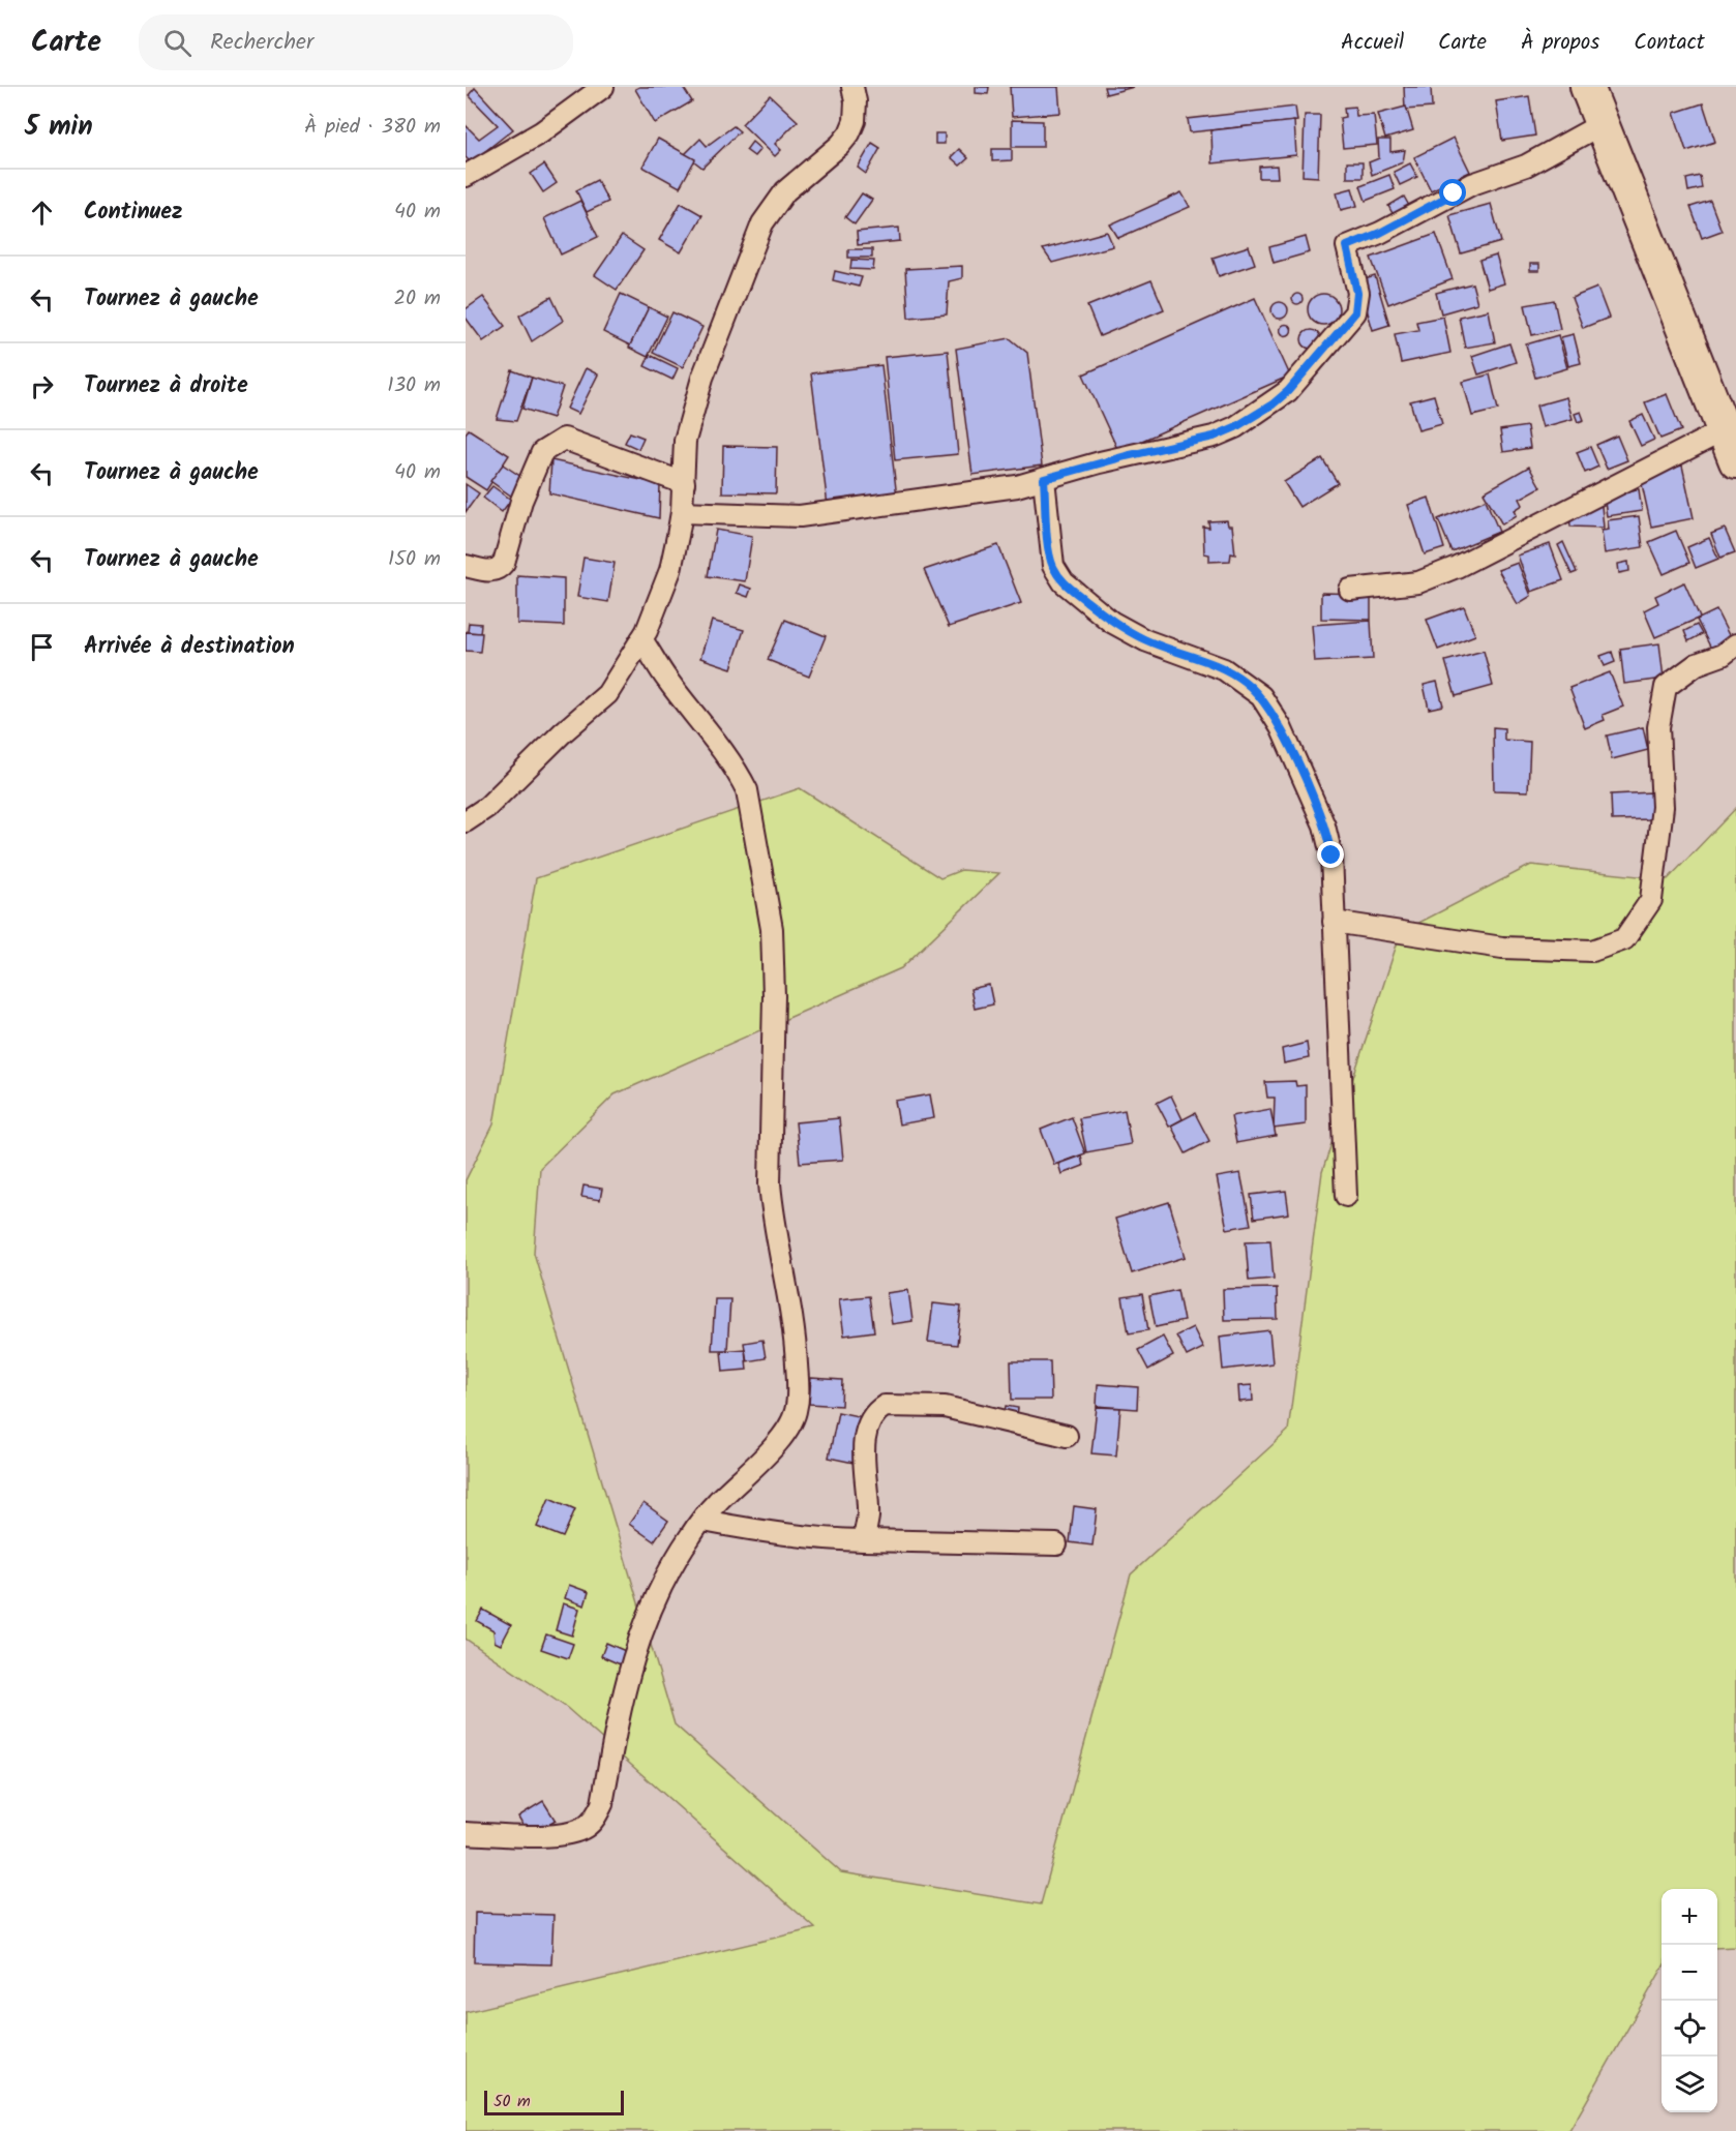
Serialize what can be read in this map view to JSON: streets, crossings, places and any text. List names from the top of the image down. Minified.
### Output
{"scale_bar":"50 m","page":{"header":"Carte","search":"Rechercher","nav":["Accueil","Carte","À propos","Contact"],"heading":["5 min","À pied · 380 m"],"list":[["Continuez","40 m"],["Tournez à gauche","20 m"],["Tournez à droite","130 m"],["Tournez à gauche","40 m"],["Tournez à gauche","150 m"],"Arrivée à destination"],"map_buttons":["+","−"],"scale":"50 m"}}
